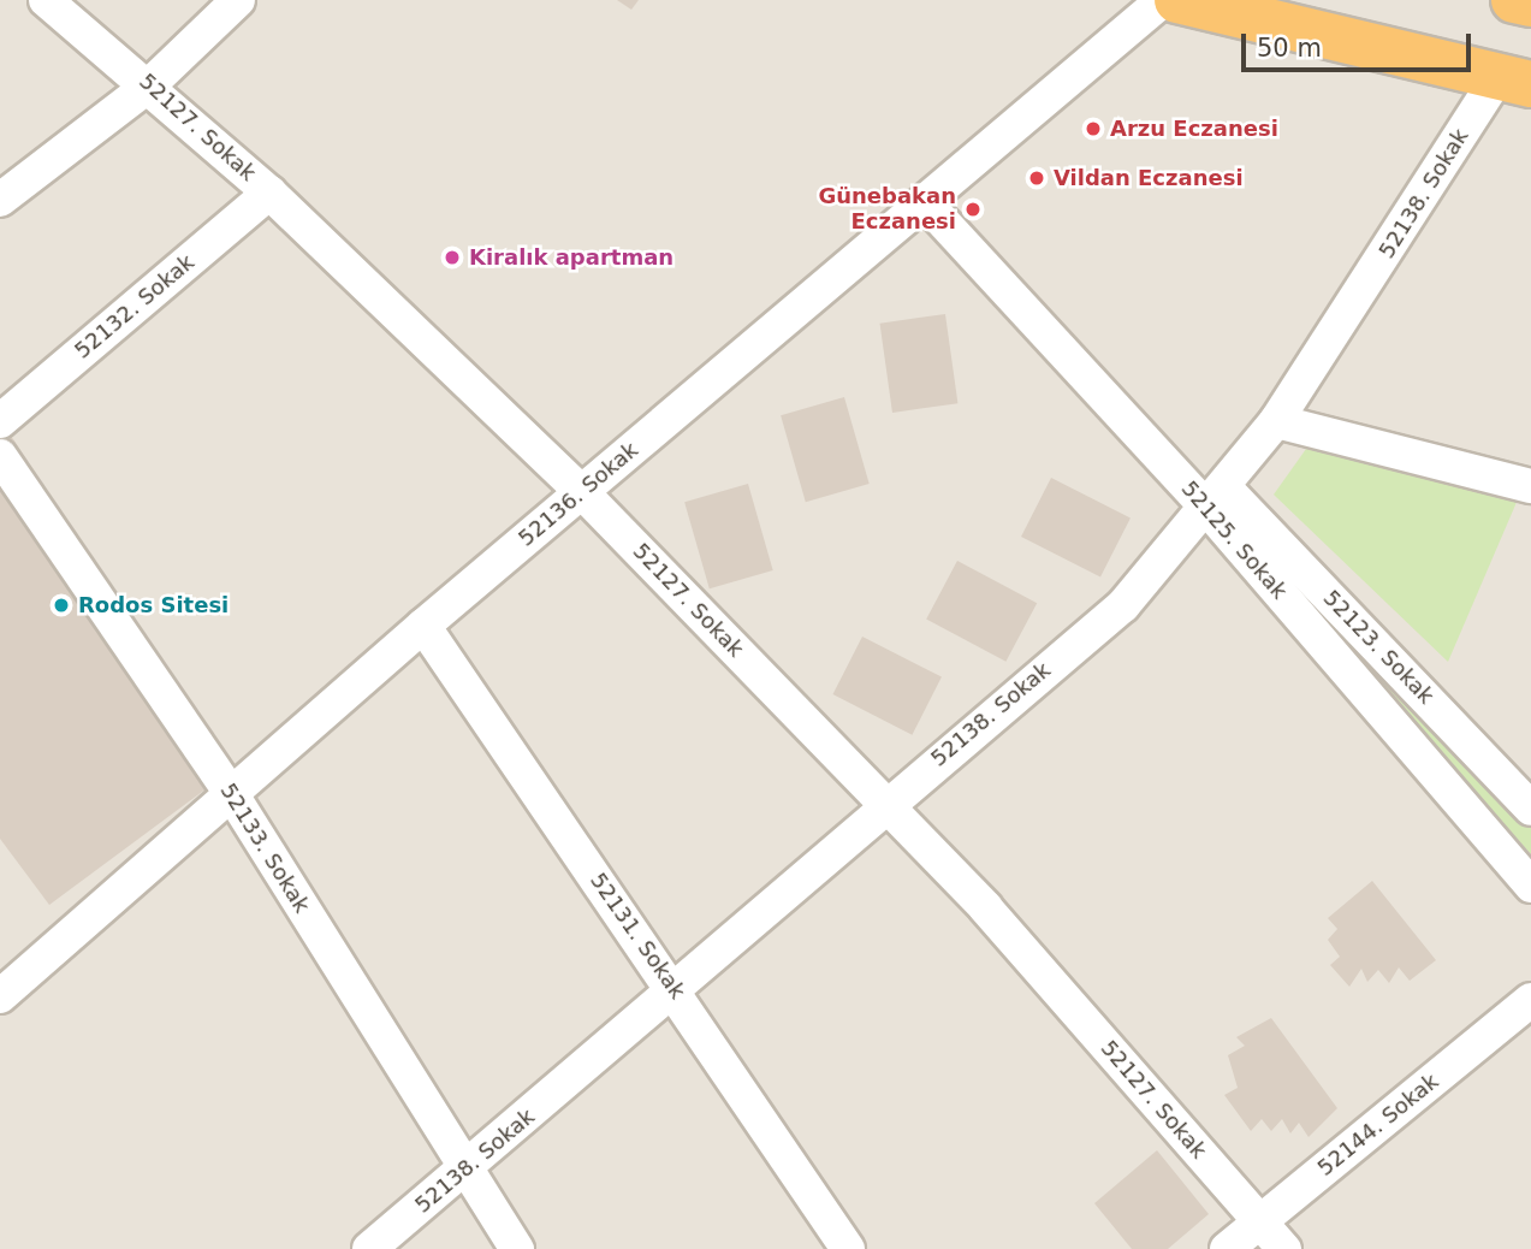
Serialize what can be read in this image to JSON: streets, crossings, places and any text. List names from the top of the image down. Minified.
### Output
{"streets":{"street":["52127. Sokak","52138. Sokak","52132. Sokak","52136. Sokak","52125. Sokak","52123. Sokak","52133. Sokak","52131. Sokak","52144. Sokak"]},"crossings":[["52127. Sokak","52138. Sokak"],["52127. Sokak","52132. Sokak"],["52127. Sokak","52136. Sokak"],["52127. Sokak","52144. Sokak"],["52138. Sokak","52125. Sokak"],["52138. Sokak","52123. Sokak"],["52138. Sokak","52133. Sokak"],["52138. Sokak","52131. Sokak"],["52136. Sokak","52125. Sokak"],["52136. Sokak","52133. Sokak"],["52136. Sokak","52131. Sokak"],["52125. Sokak","52123. Sokak"]],"places":["Arzu Eczanesi","Vildan Eczanesi","Günebakan Eczanesi","Kiralık apartman","Rodos Sitesi"],"scale_bar":"50 m"}
